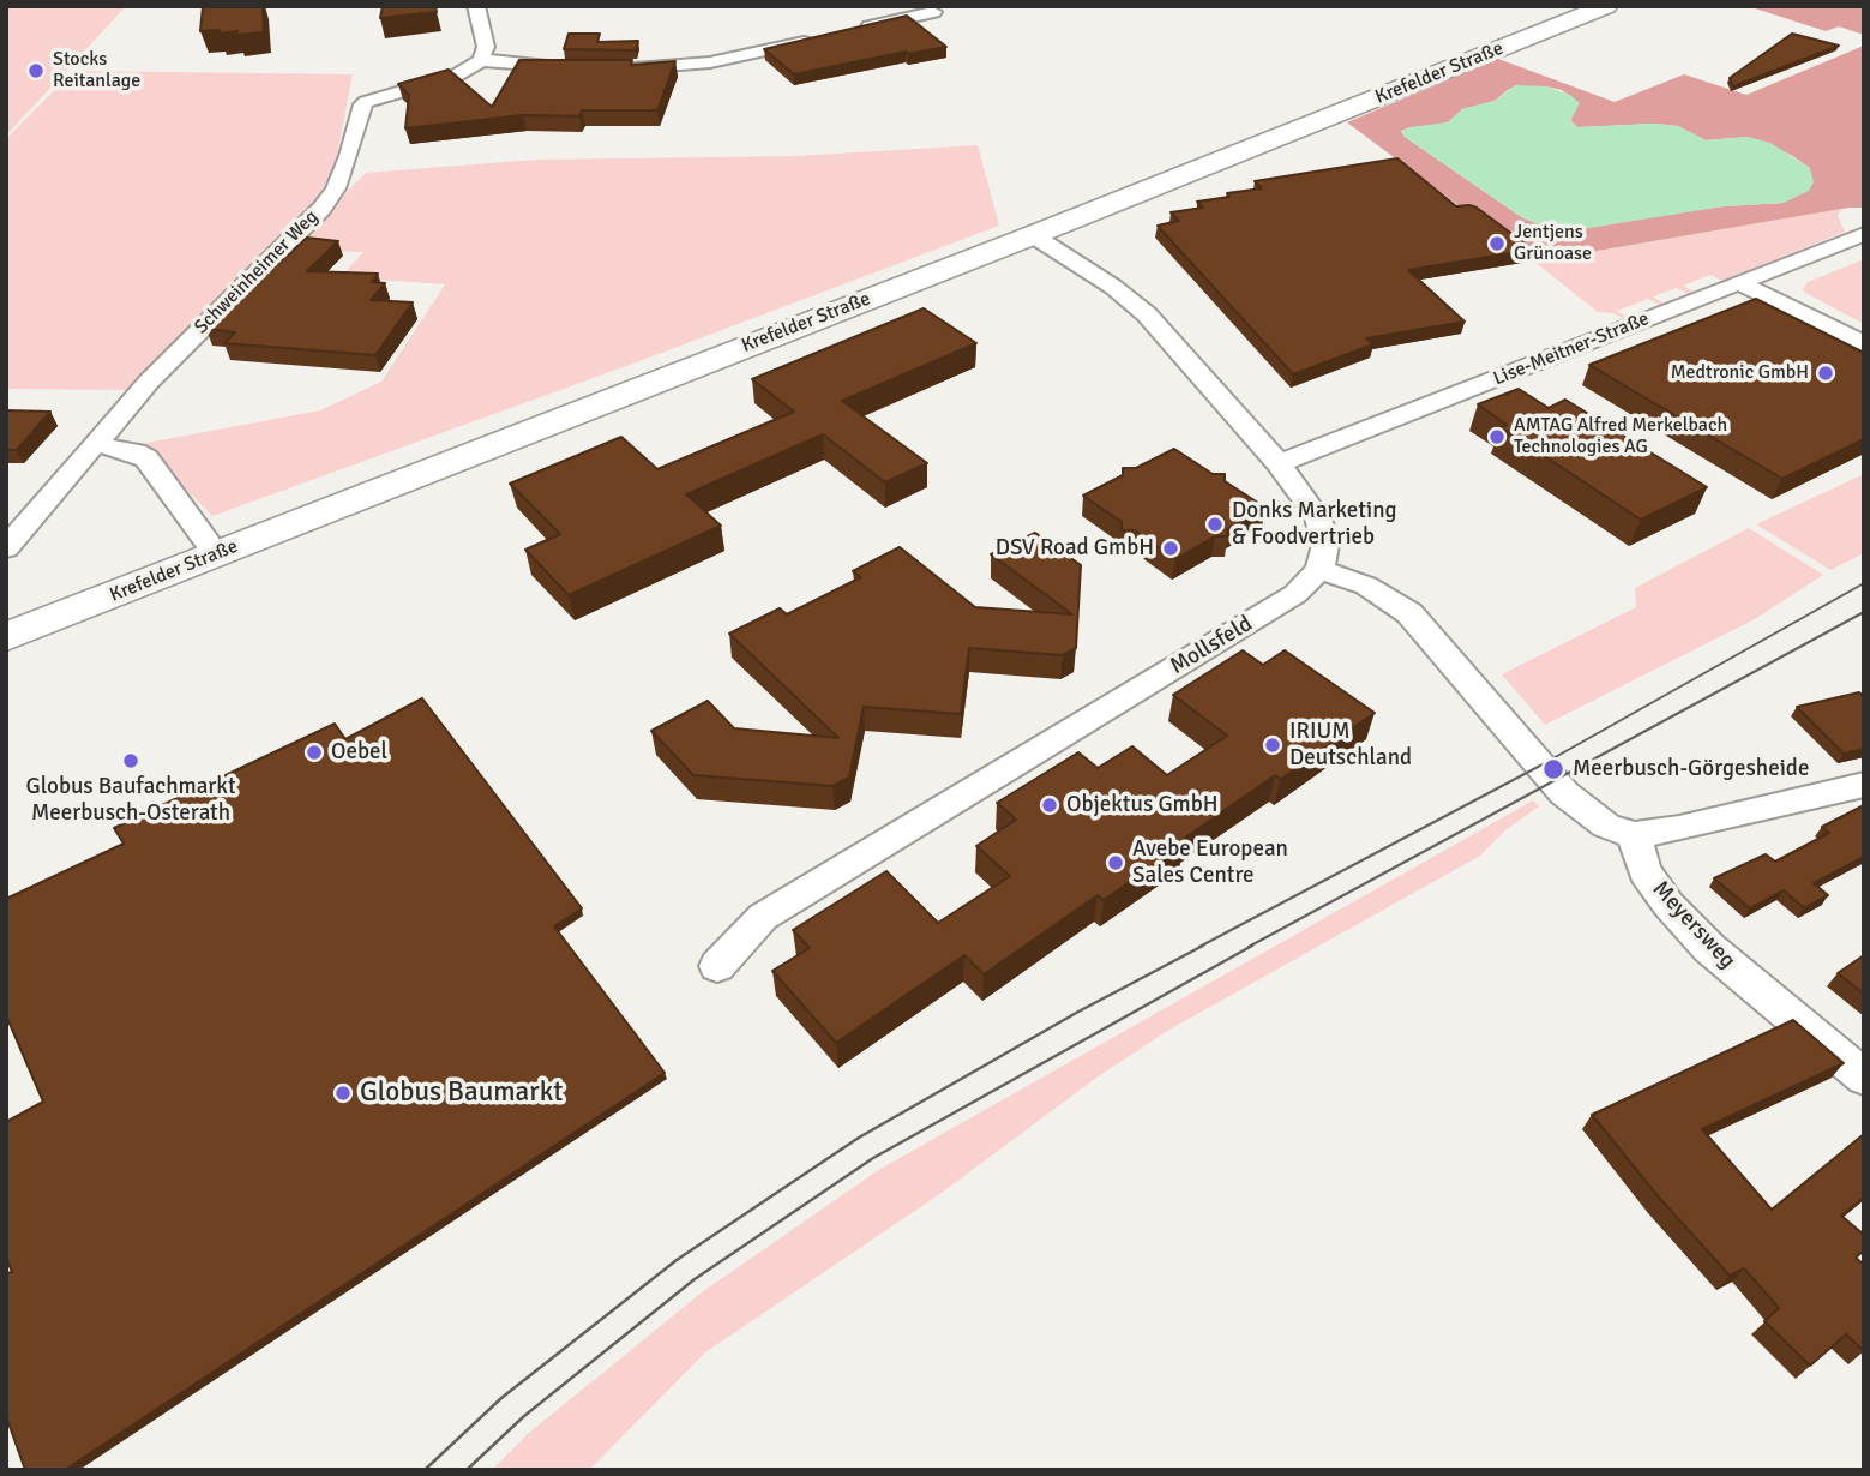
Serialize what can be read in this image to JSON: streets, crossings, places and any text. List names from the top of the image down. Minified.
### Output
{"streets":{"main road":["Krefelder Straße"],"street":["Schweinheimer Weg","Lise-Meitner-Straße","Mollsfeld","Meyersweg"]},"places":["Stocks Reitanlage","Jentjens Grünoase","Medtronic GmbH","AMTAG Alfred Merkelbach Technologies AG","Donks Marketing & Foodvertrieb","DSV Road GmbH","IRIUM Deutschland","Oebel","Globus Baufachmarkt Meerbusch-Osterath","Meerbusch-Görgesheide","Objektus GmbH","Avebe European Sales Centre","Globus Baumarkt"]}
